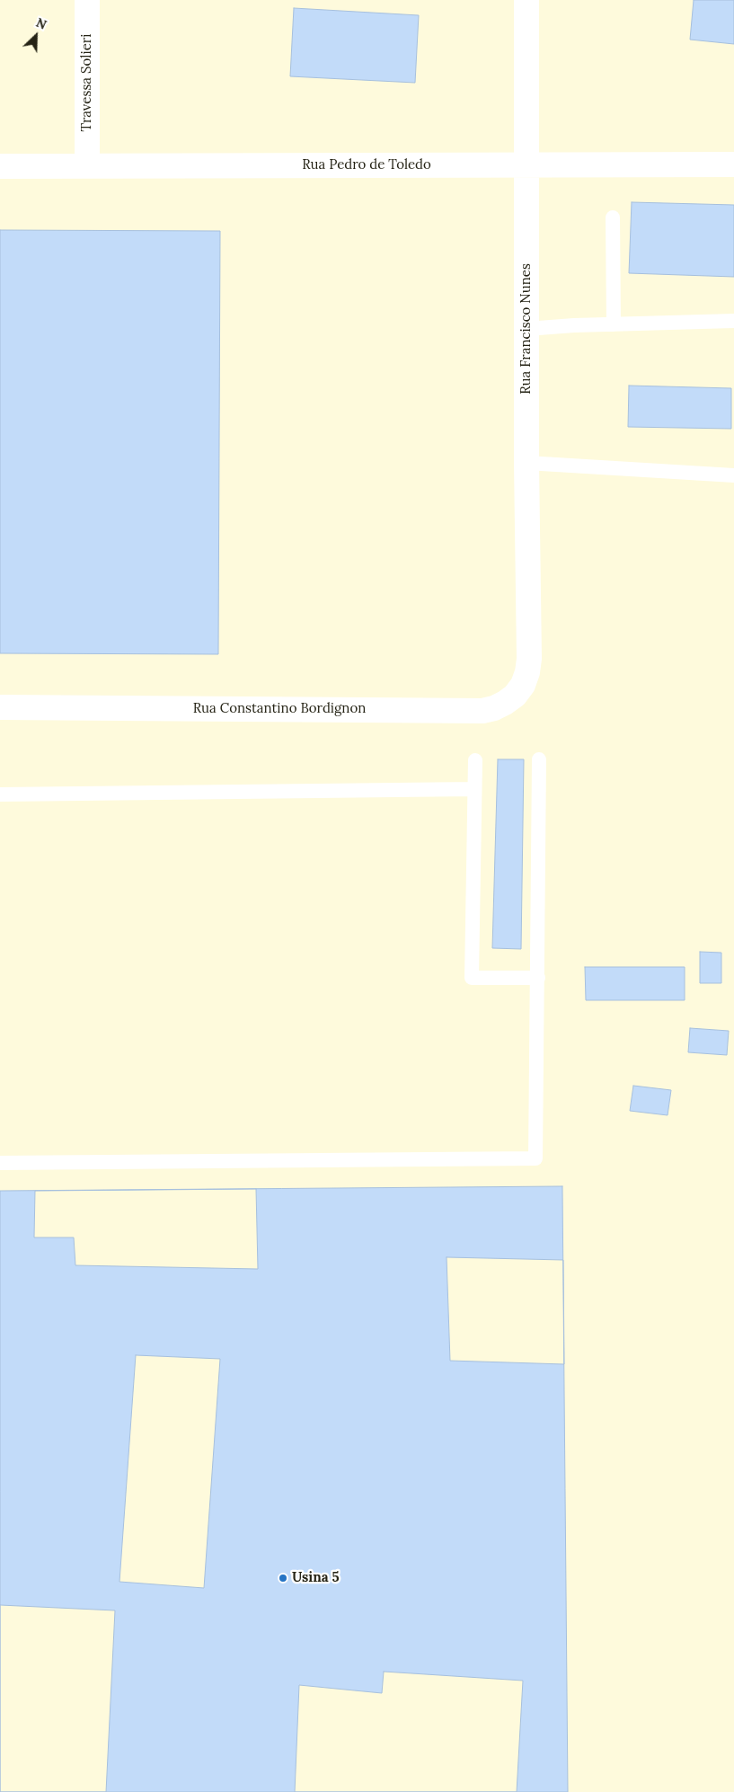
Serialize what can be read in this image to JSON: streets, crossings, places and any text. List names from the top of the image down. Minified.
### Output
{"streets":{"street":["Travessa Solieri","Rua Pedro de Toledo","Rua Francisco Nunes","Rua Constantino Bordignon"]},"crossings":[["Travessa Solieri","Rua Pedro de Toledo"],["Rua Pedro de Toledo","Rua Francisco Nunes"],["Rua Francisco Nunes","Rua Constantino Bordignon"]],"places":["Usina 5"],"north":"top right"}
